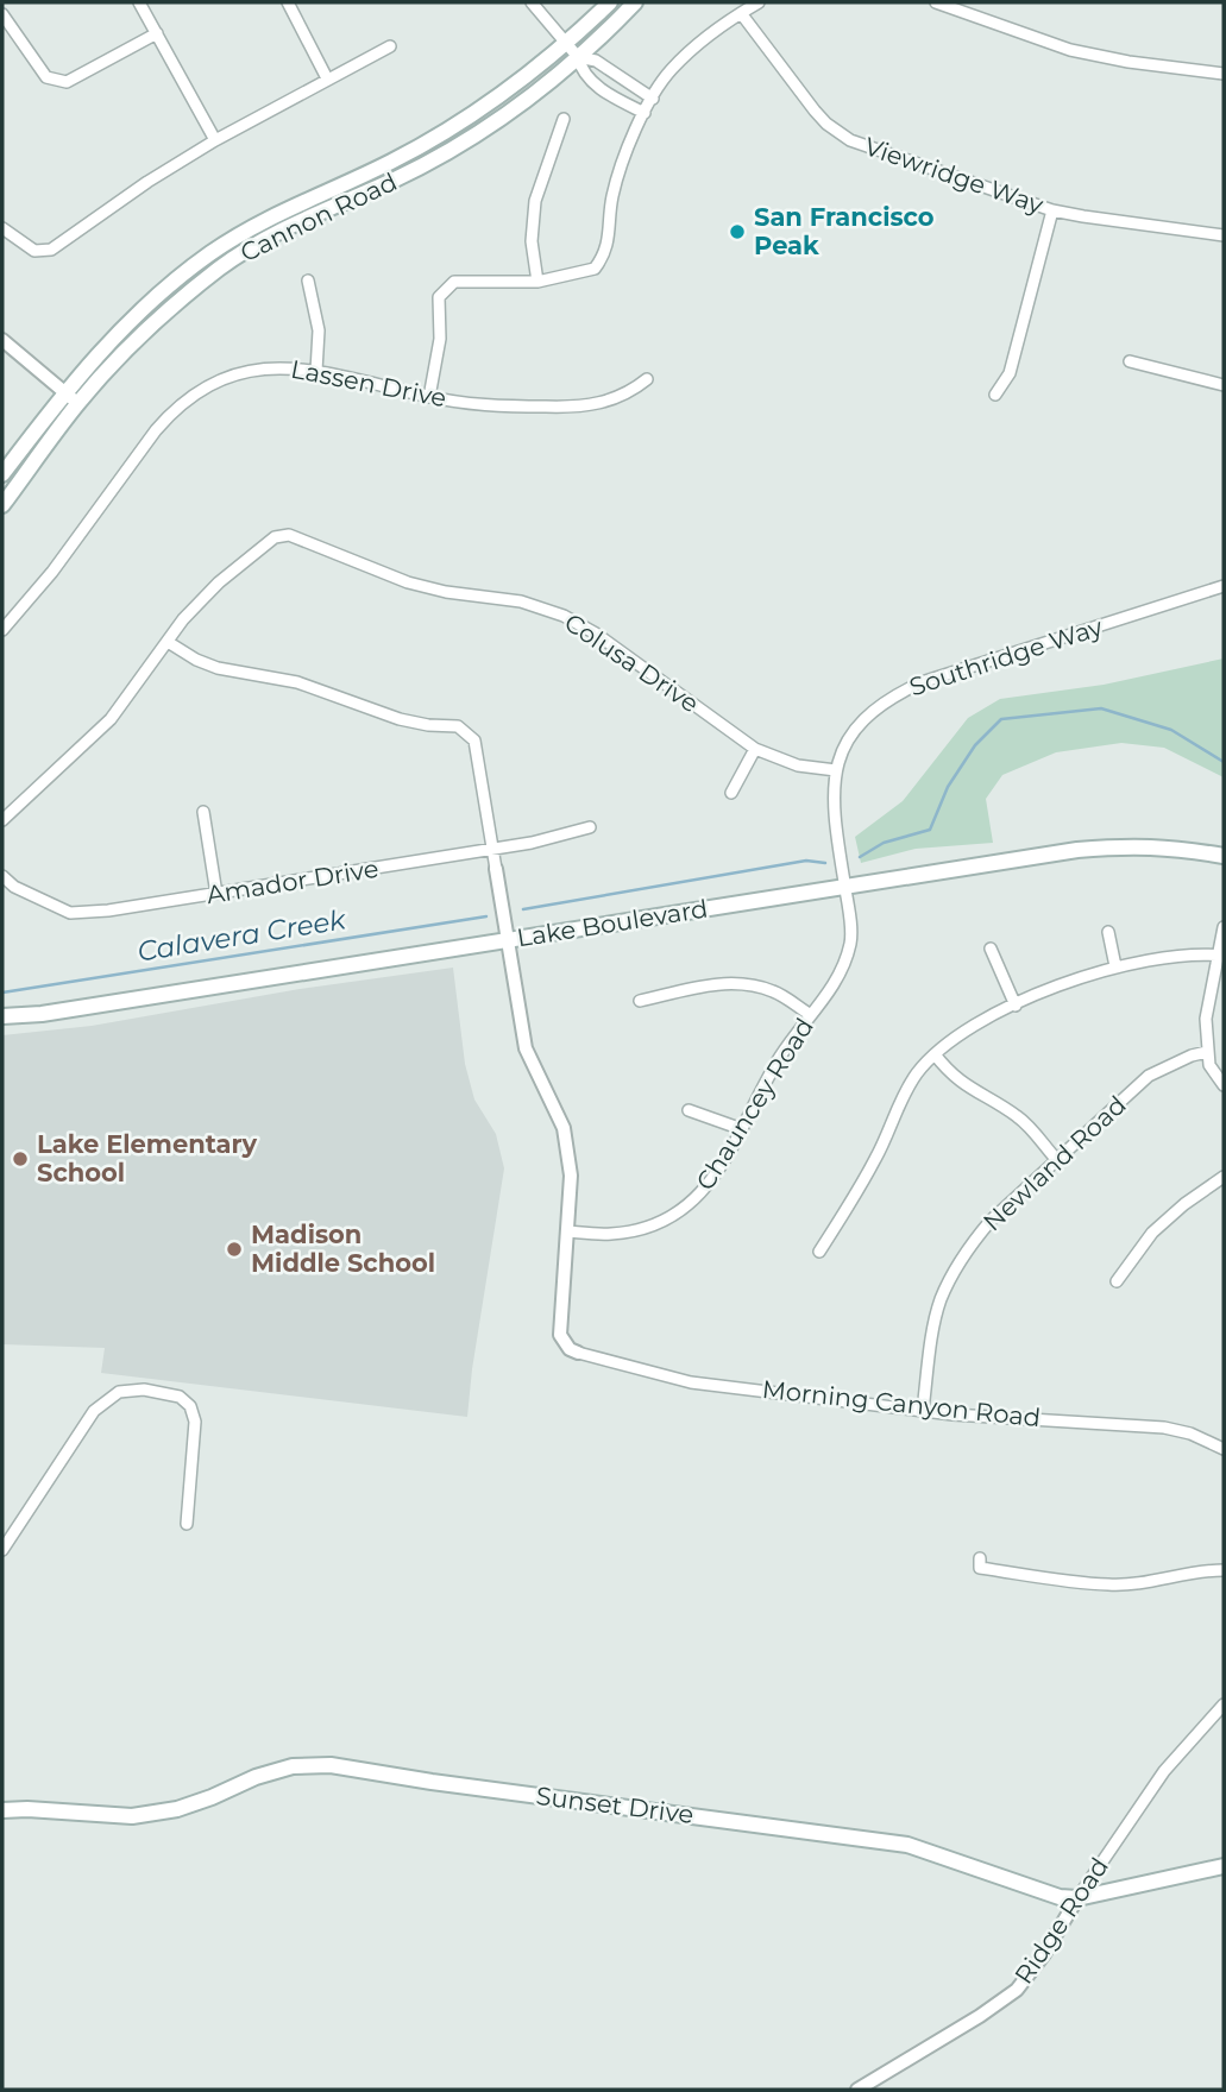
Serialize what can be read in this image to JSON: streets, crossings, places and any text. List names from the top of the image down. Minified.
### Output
{"streets":{"main road":["Cannon Road","Lake Boulevard","Sunset Drive"],"street":["Viewridge Way","Lassen Drive","Southridge Way","Colusa Drive","Amador Drive","Chauncey Road","Newland Road","Morning Canyon Road","Ridge Road"]},"crossings":[["Southridge Way","Colusa Drive"],["Southridge Way","Chauncey Road"],["Lake Boulevard","Chauncey Road"],["Newland Road","Morning Canyon Road"],["Sunset Drive","Ridge Road"]],"water":["Calavera Creek"],"places":["San Francisco Peak","Lake Elementary School","Madison Middle School"]}
